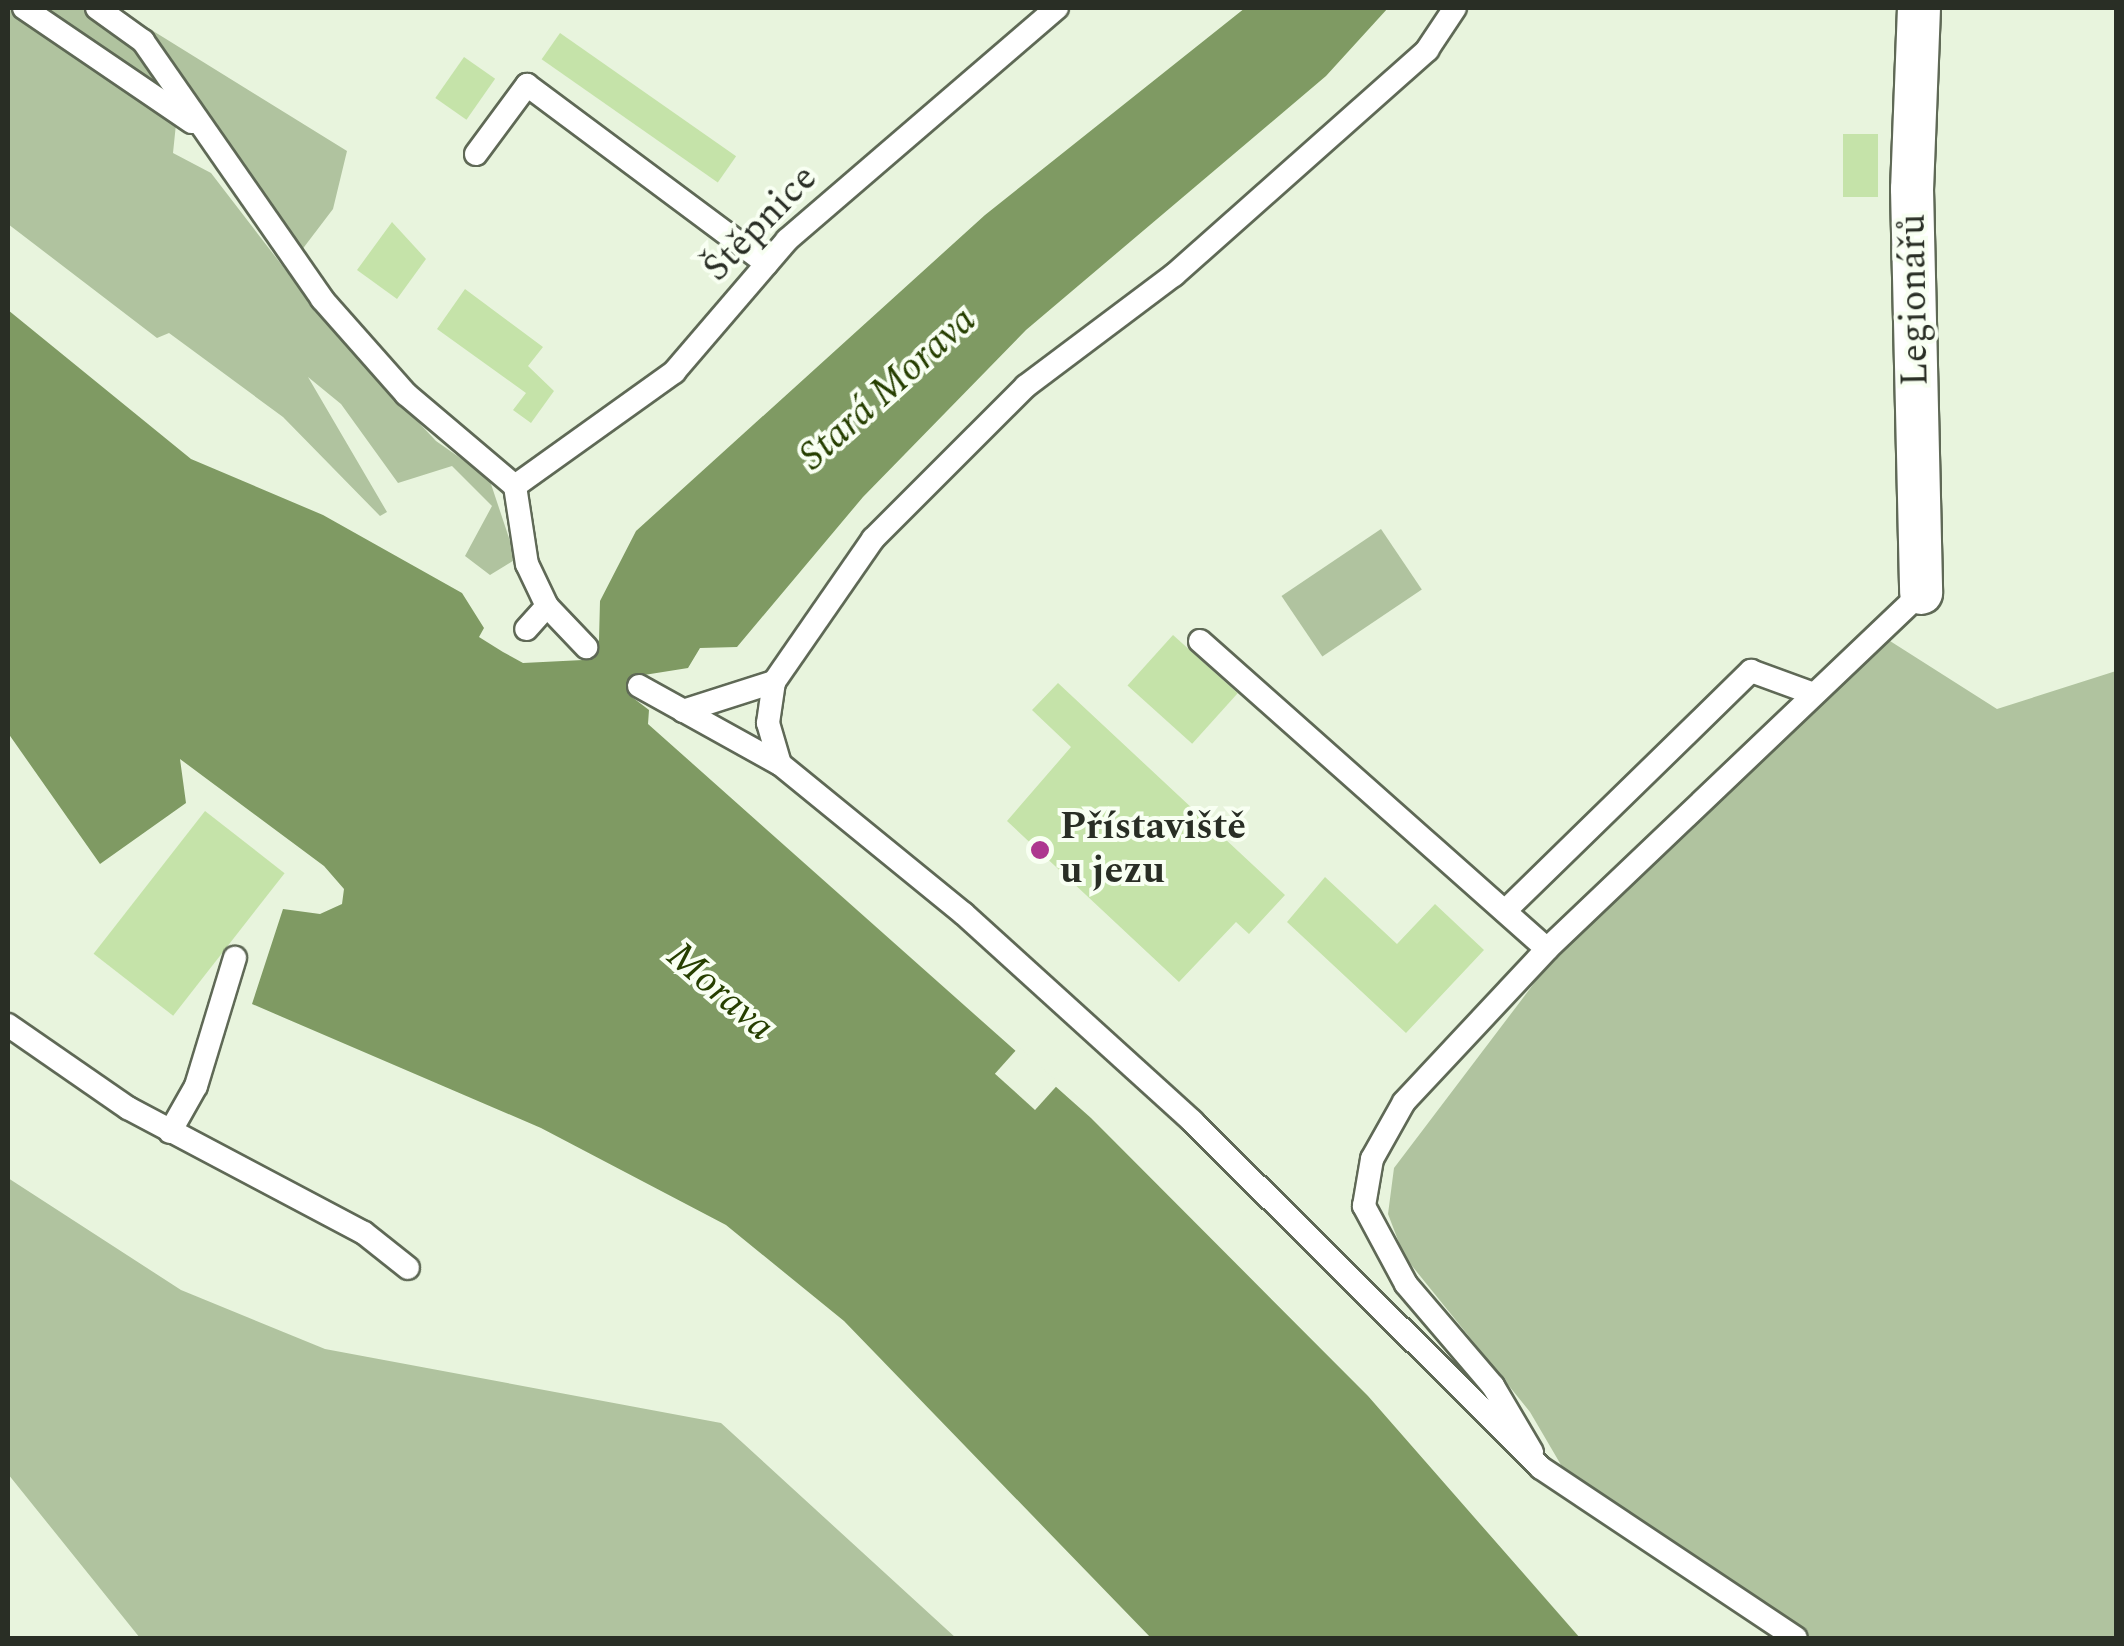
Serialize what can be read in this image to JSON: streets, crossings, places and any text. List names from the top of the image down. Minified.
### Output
{"streets":{"street":["Legionářů"],"lane":["Štěpnice"]},"water":["Stará Morava","Morava"],"places":["Přístaviště u jezu"]}
